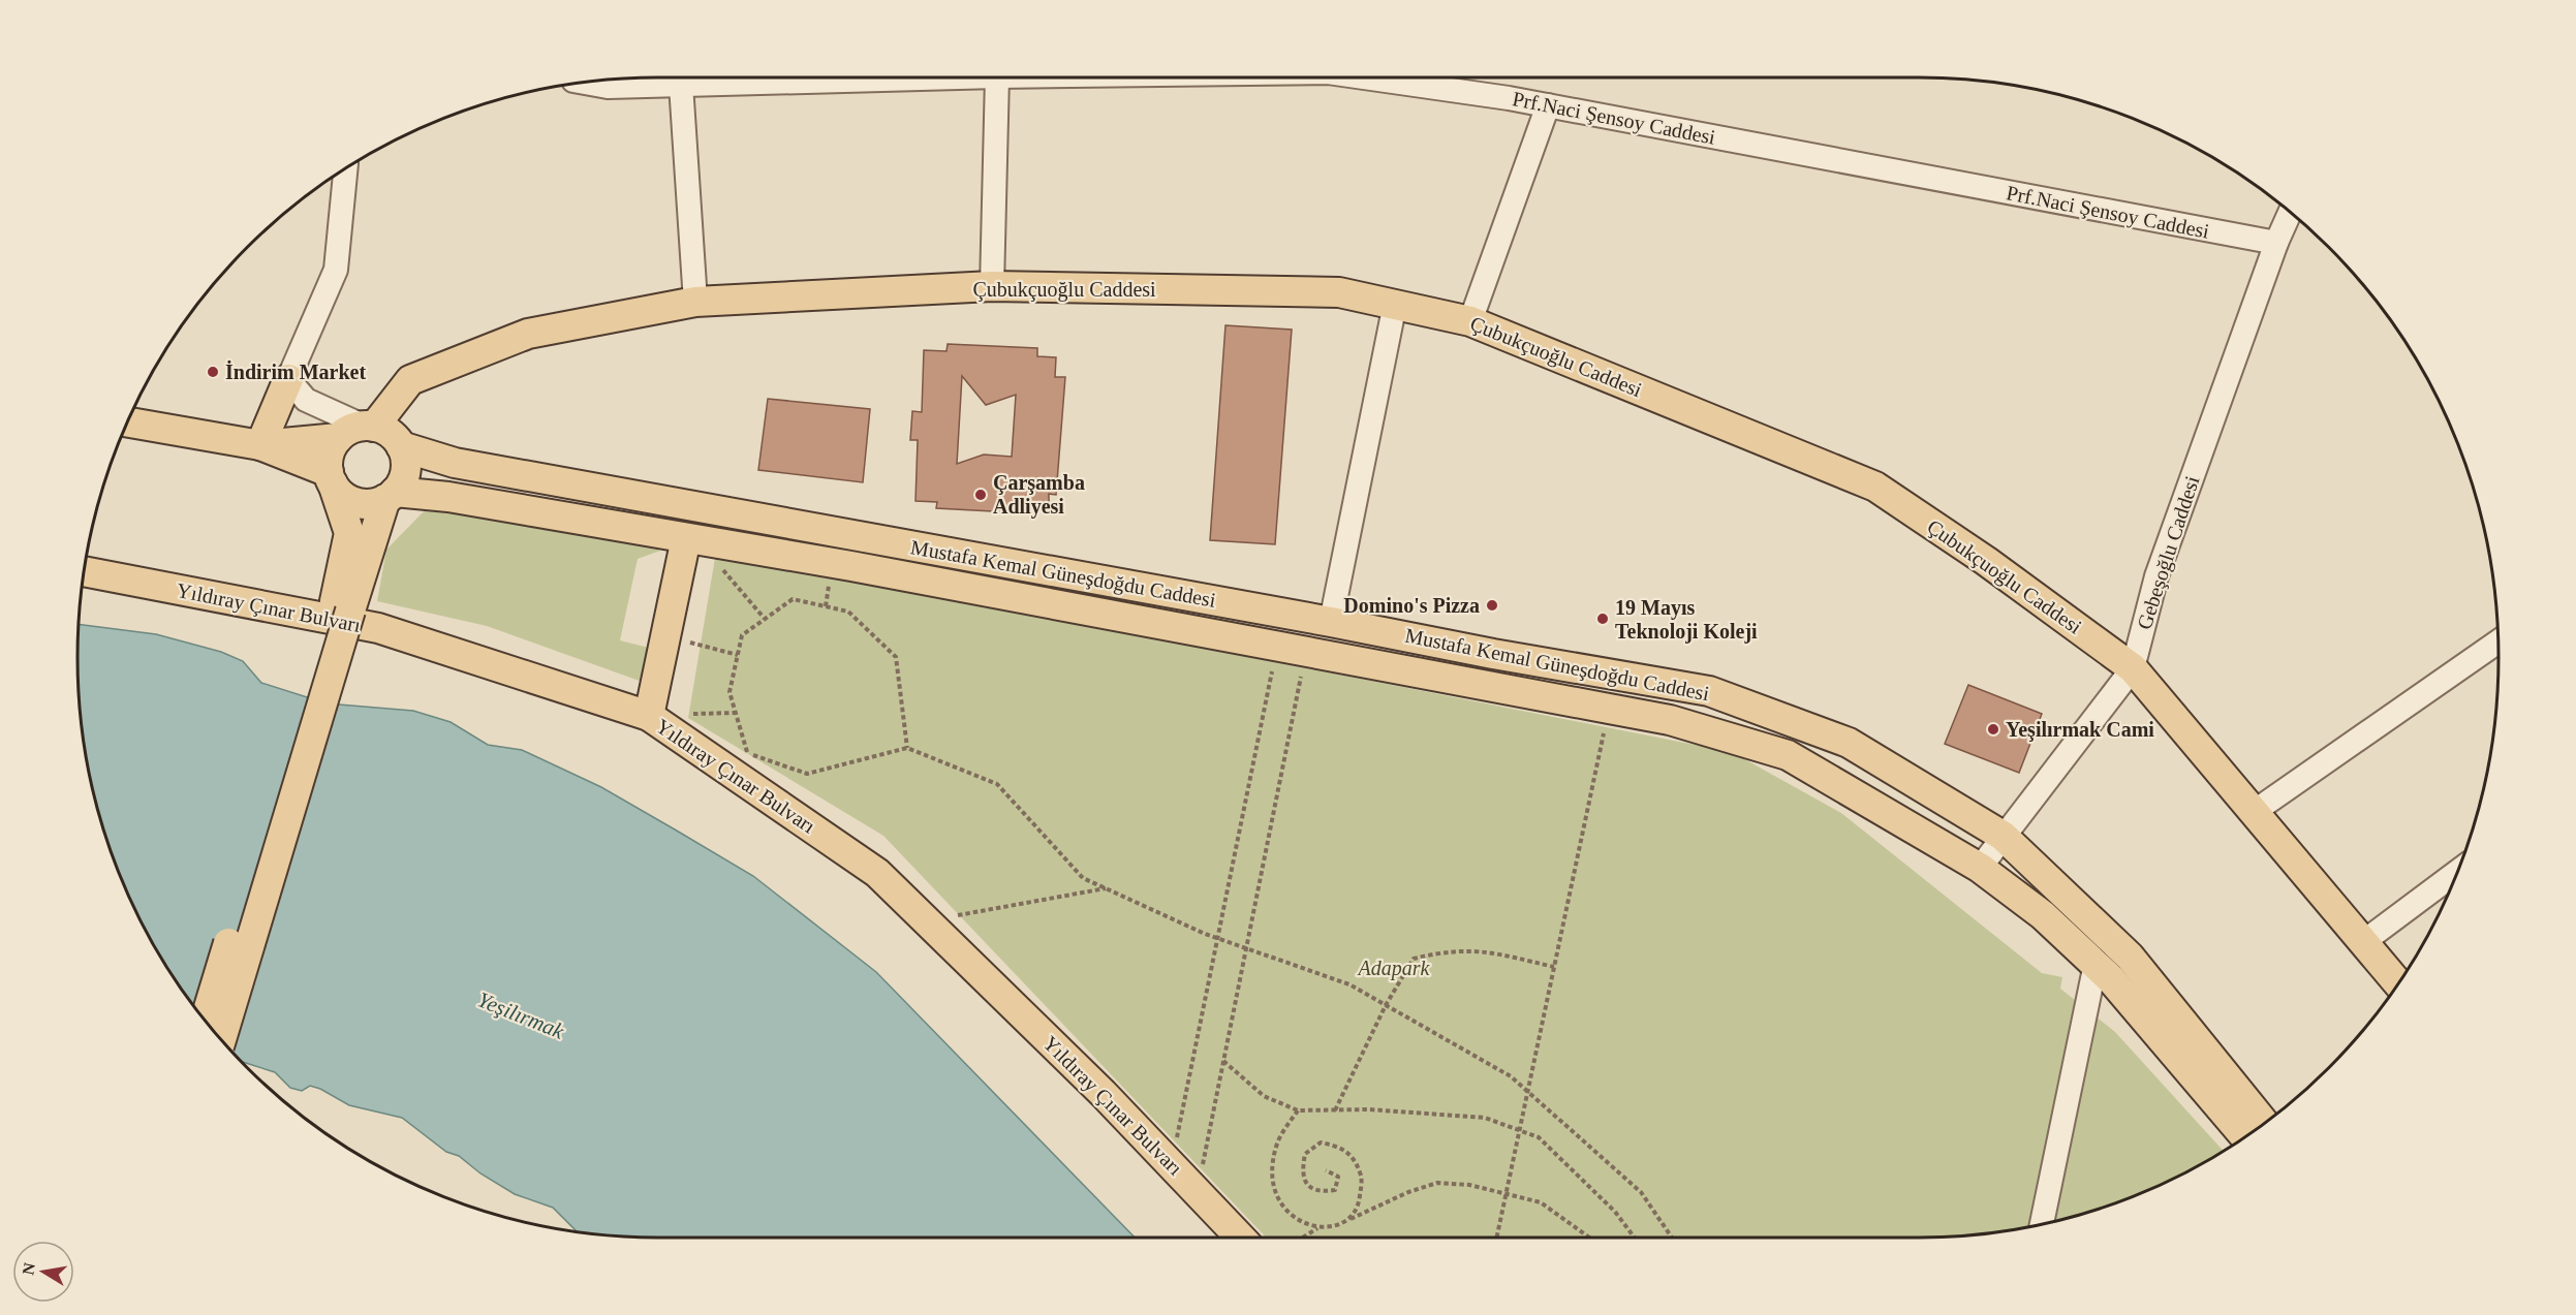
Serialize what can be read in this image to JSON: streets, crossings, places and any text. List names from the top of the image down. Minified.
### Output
{"streets":{"main road":["Çubukçuoğlu Caddesi","Mustafa Kemal Güneşdoğdu Caddesi","Yıldıray Çınar Bulvarı"],"street":["Prf.Naci Şensoy Caddesi","Gebeşoğlu Caddesi"]},"crossings":[["Prf.Naci Şensoy Caddesi","Gebeşoğlu Caddesi"],["Çubukçuoğlu Caddesi","Gebeşoğlu Caddesi"],["Çubukçuoğlu Caddesi","Mustafa Kemal Güneşdoğdu Caddesi"],["Gebeşoğlu Caddesi","Mustafa Kemal Güneşdoğdu Caddesi"]],"water":["Yeşilırmak"],"parks":["Adapark"],"places":["İndirim Market","Çarşamba Adliyesi","Domino's Pizza","19 Mayıs Teknoloji Koleji","Yeşilırmak Cami"],"north":"left"}
